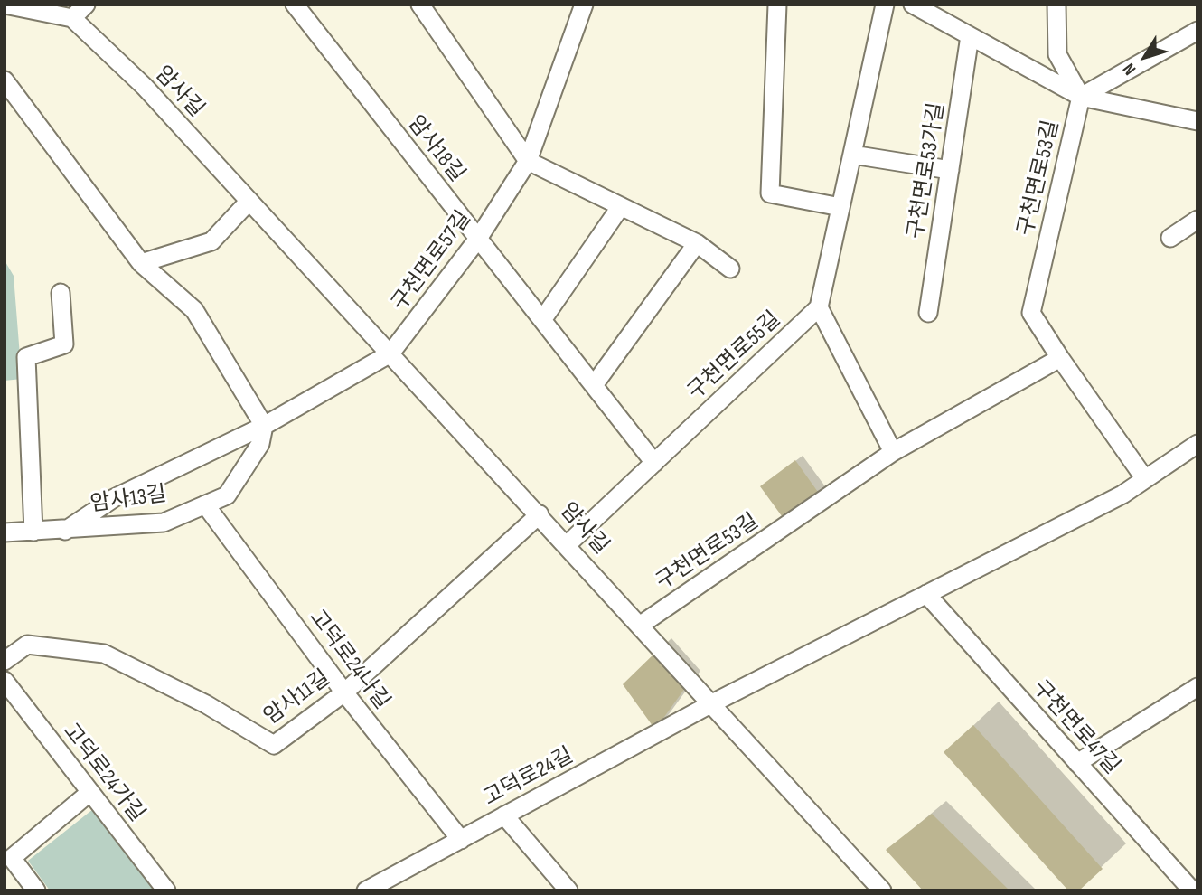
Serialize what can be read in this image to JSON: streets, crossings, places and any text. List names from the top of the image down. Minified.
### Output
{"streets":{"street":["암사길","암사18길","구천면로53가길","구천면로53길","구천면로57길","구천면로55길","암사13길","고덕로24나길","암사11길","구천면로47길","고덕로24가길","고덕로24길"]},"crossings":[["암사길","구천면로53길"],["암사길","구천면로57길"],["암사길","구천면로55길"],["암사길","암사13길"],["암사길","암사11길"],["암사길","고덕로24길"],["암사18길","구천면로57길"],["암사18길","구천면로55길"],["구천면로57길","암사13길"],["암사13길","고덕로24나길"],["고덕로24나길","암사11길"],["고덕로24나길","고덕로24길"]],"north":"bottom left"}
